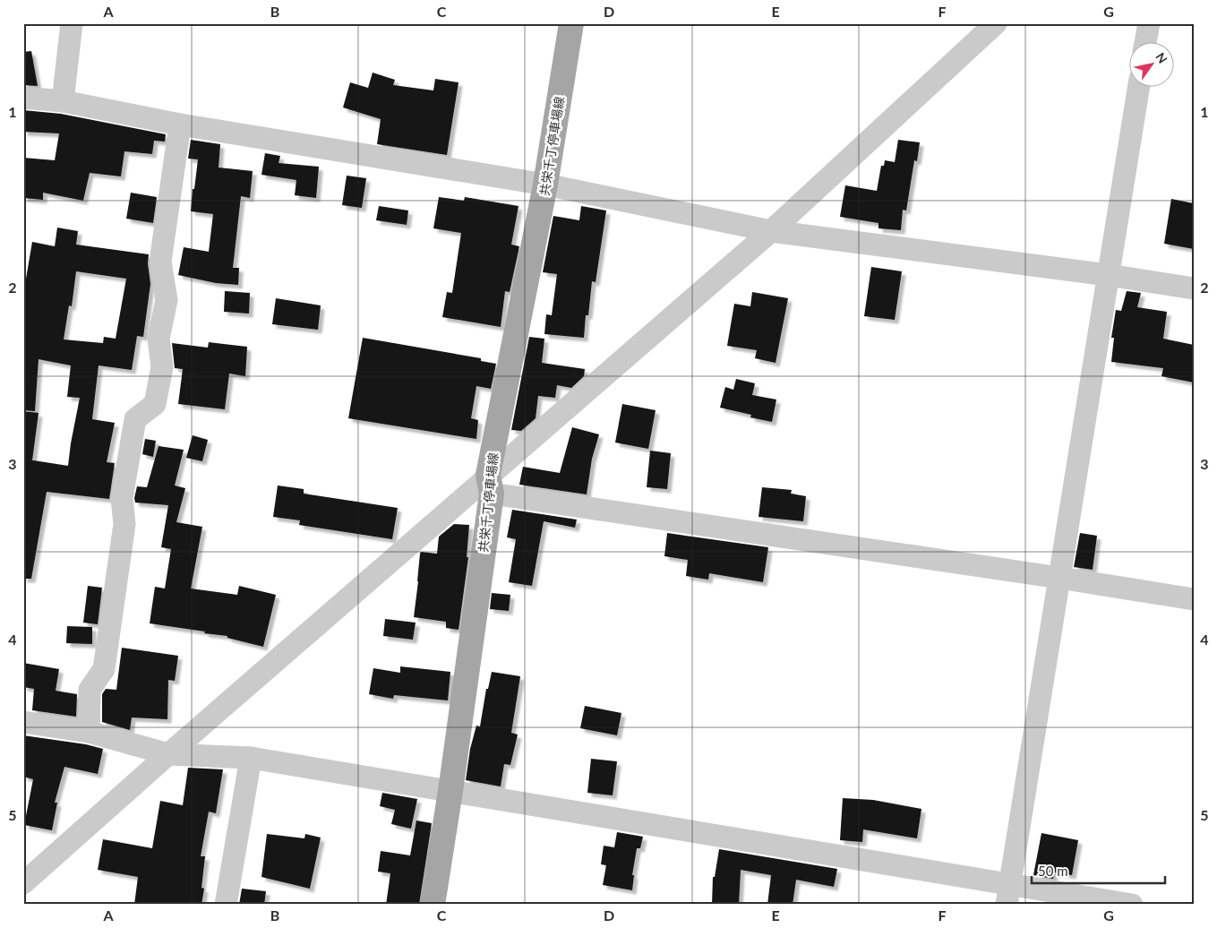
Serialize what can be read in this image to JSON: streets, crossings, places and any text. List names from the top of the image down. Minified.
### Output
{"streets":{"main road":["共栄千丁停車場線"]},"scale_bar":"50 m","north":"top right","grid":{"columns":["A","B","C","D","E","F","G"],"rows":["1","2","3","4","5"]}}
